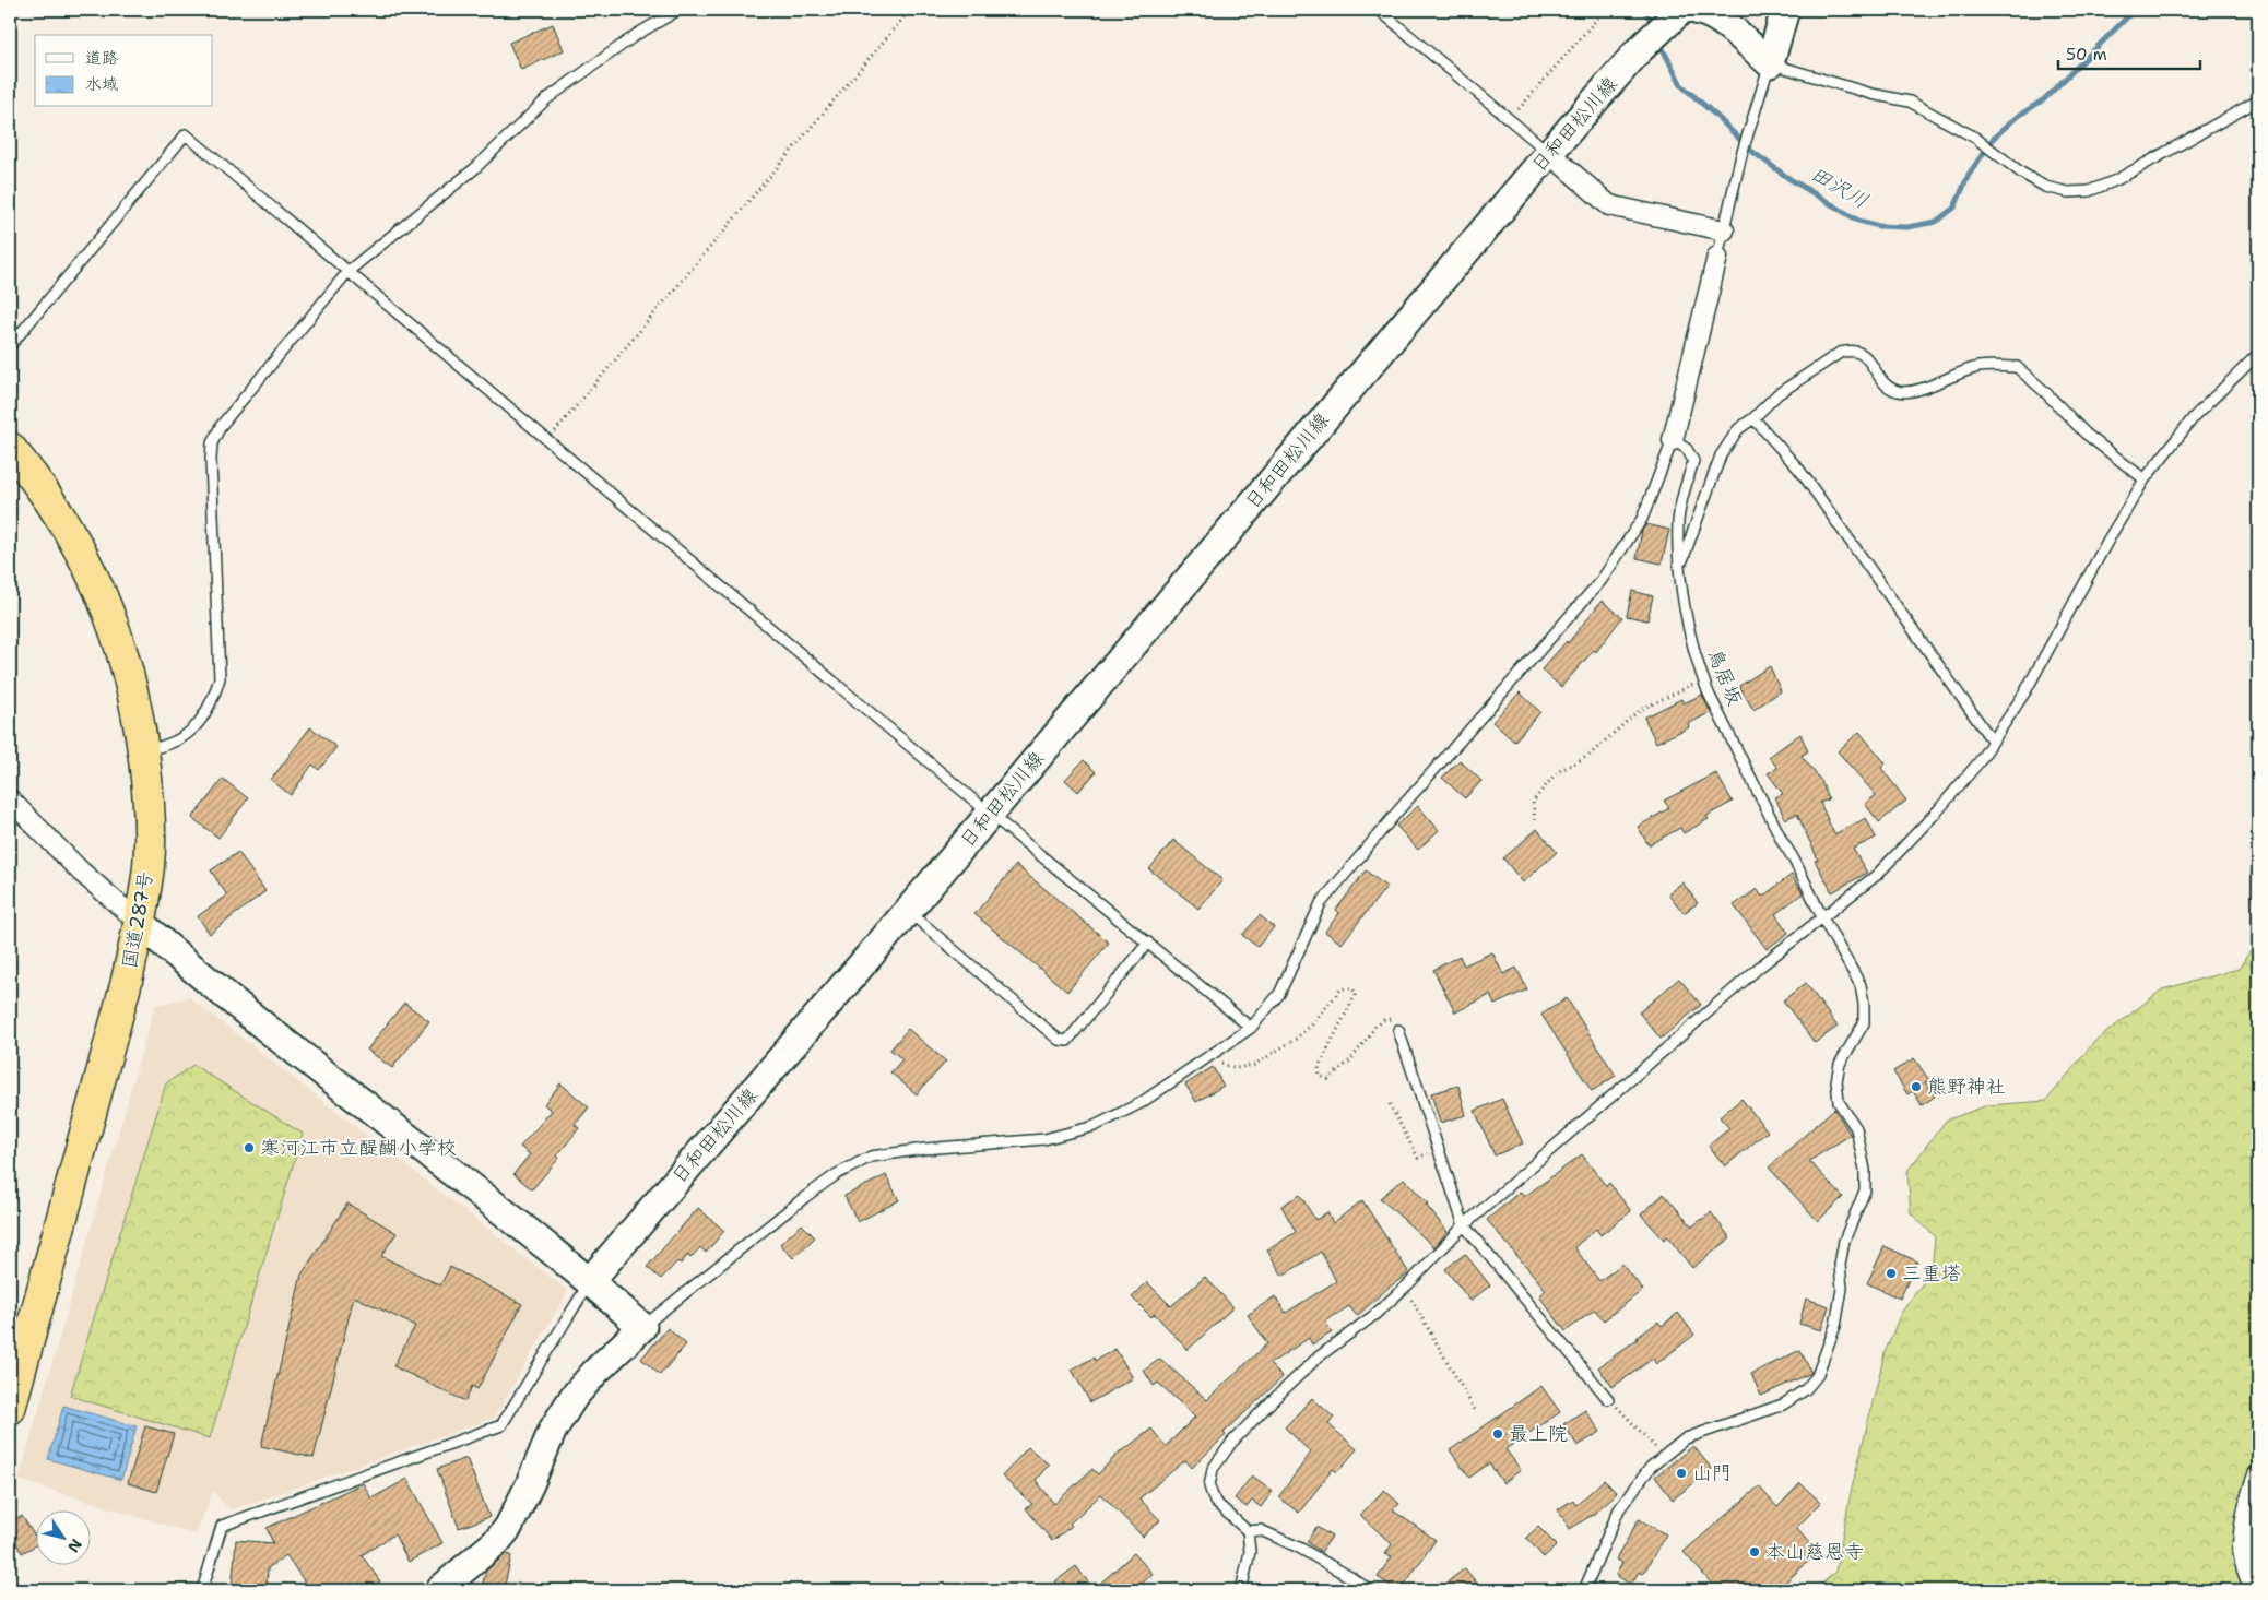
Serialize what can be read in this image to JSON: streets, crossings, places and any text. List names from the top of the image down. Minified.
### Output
{"streets":{"highway":["国道287号"],"main road":["日和田松川線"],"lane":["鳥居坂"]},"water":["田沢川"],"places":["熊野神社","寒河江市立醍醐小学校","三重塔","最上院","山門","本山慈恩寺"],"legend":["道路","水域"],"scale_bar":"50 m","north":"bottom right"}
